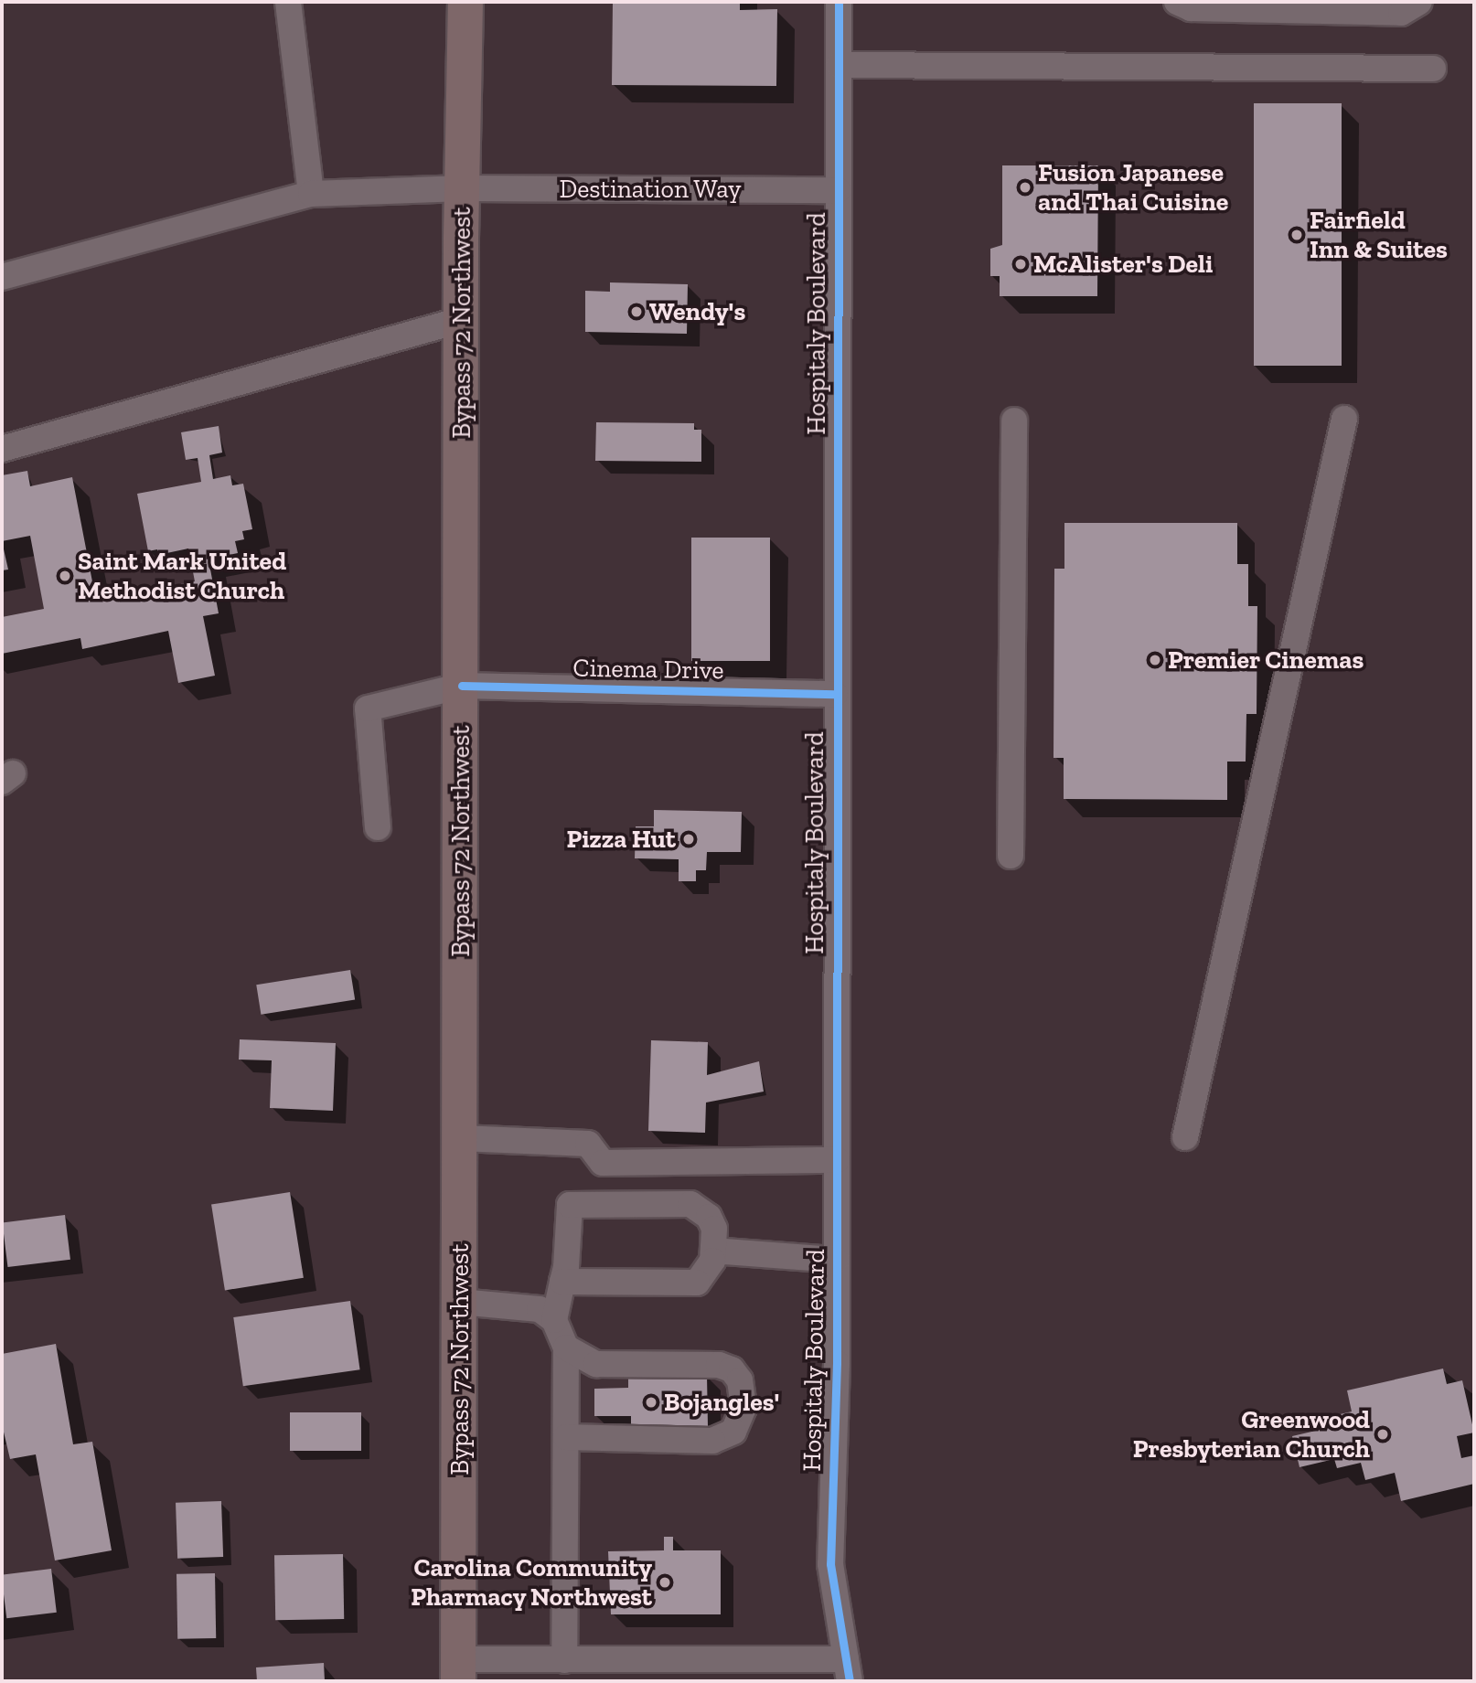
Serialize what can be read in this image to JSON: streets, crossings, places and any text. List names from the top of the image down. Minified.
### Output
{"streets":{"highway":["Bypass 72 Northwest"],"street":["Destination Way","Hospitaly Boulevard","Cinema Drive"]},"crossings":[["Destination Way","Bypass 72 Northwest"],["Destination Way","Hospitaly Boulevard"],["Bypass 72 Northwest","Cinema Drive"],["Hospitaly Boulevard","Cinema Drive"]],"places":["Fusion Japanese and Thai Cuisine","Fairfield Inn & Suites","McAlister's Deli","Wendy's","Saint Mark United Methodist Church","Premier Cinemas","Pizza Hut","Bojangles'","Greenwood Presbyterian Church","Carolina Community Pharmacy Northwest"]}
